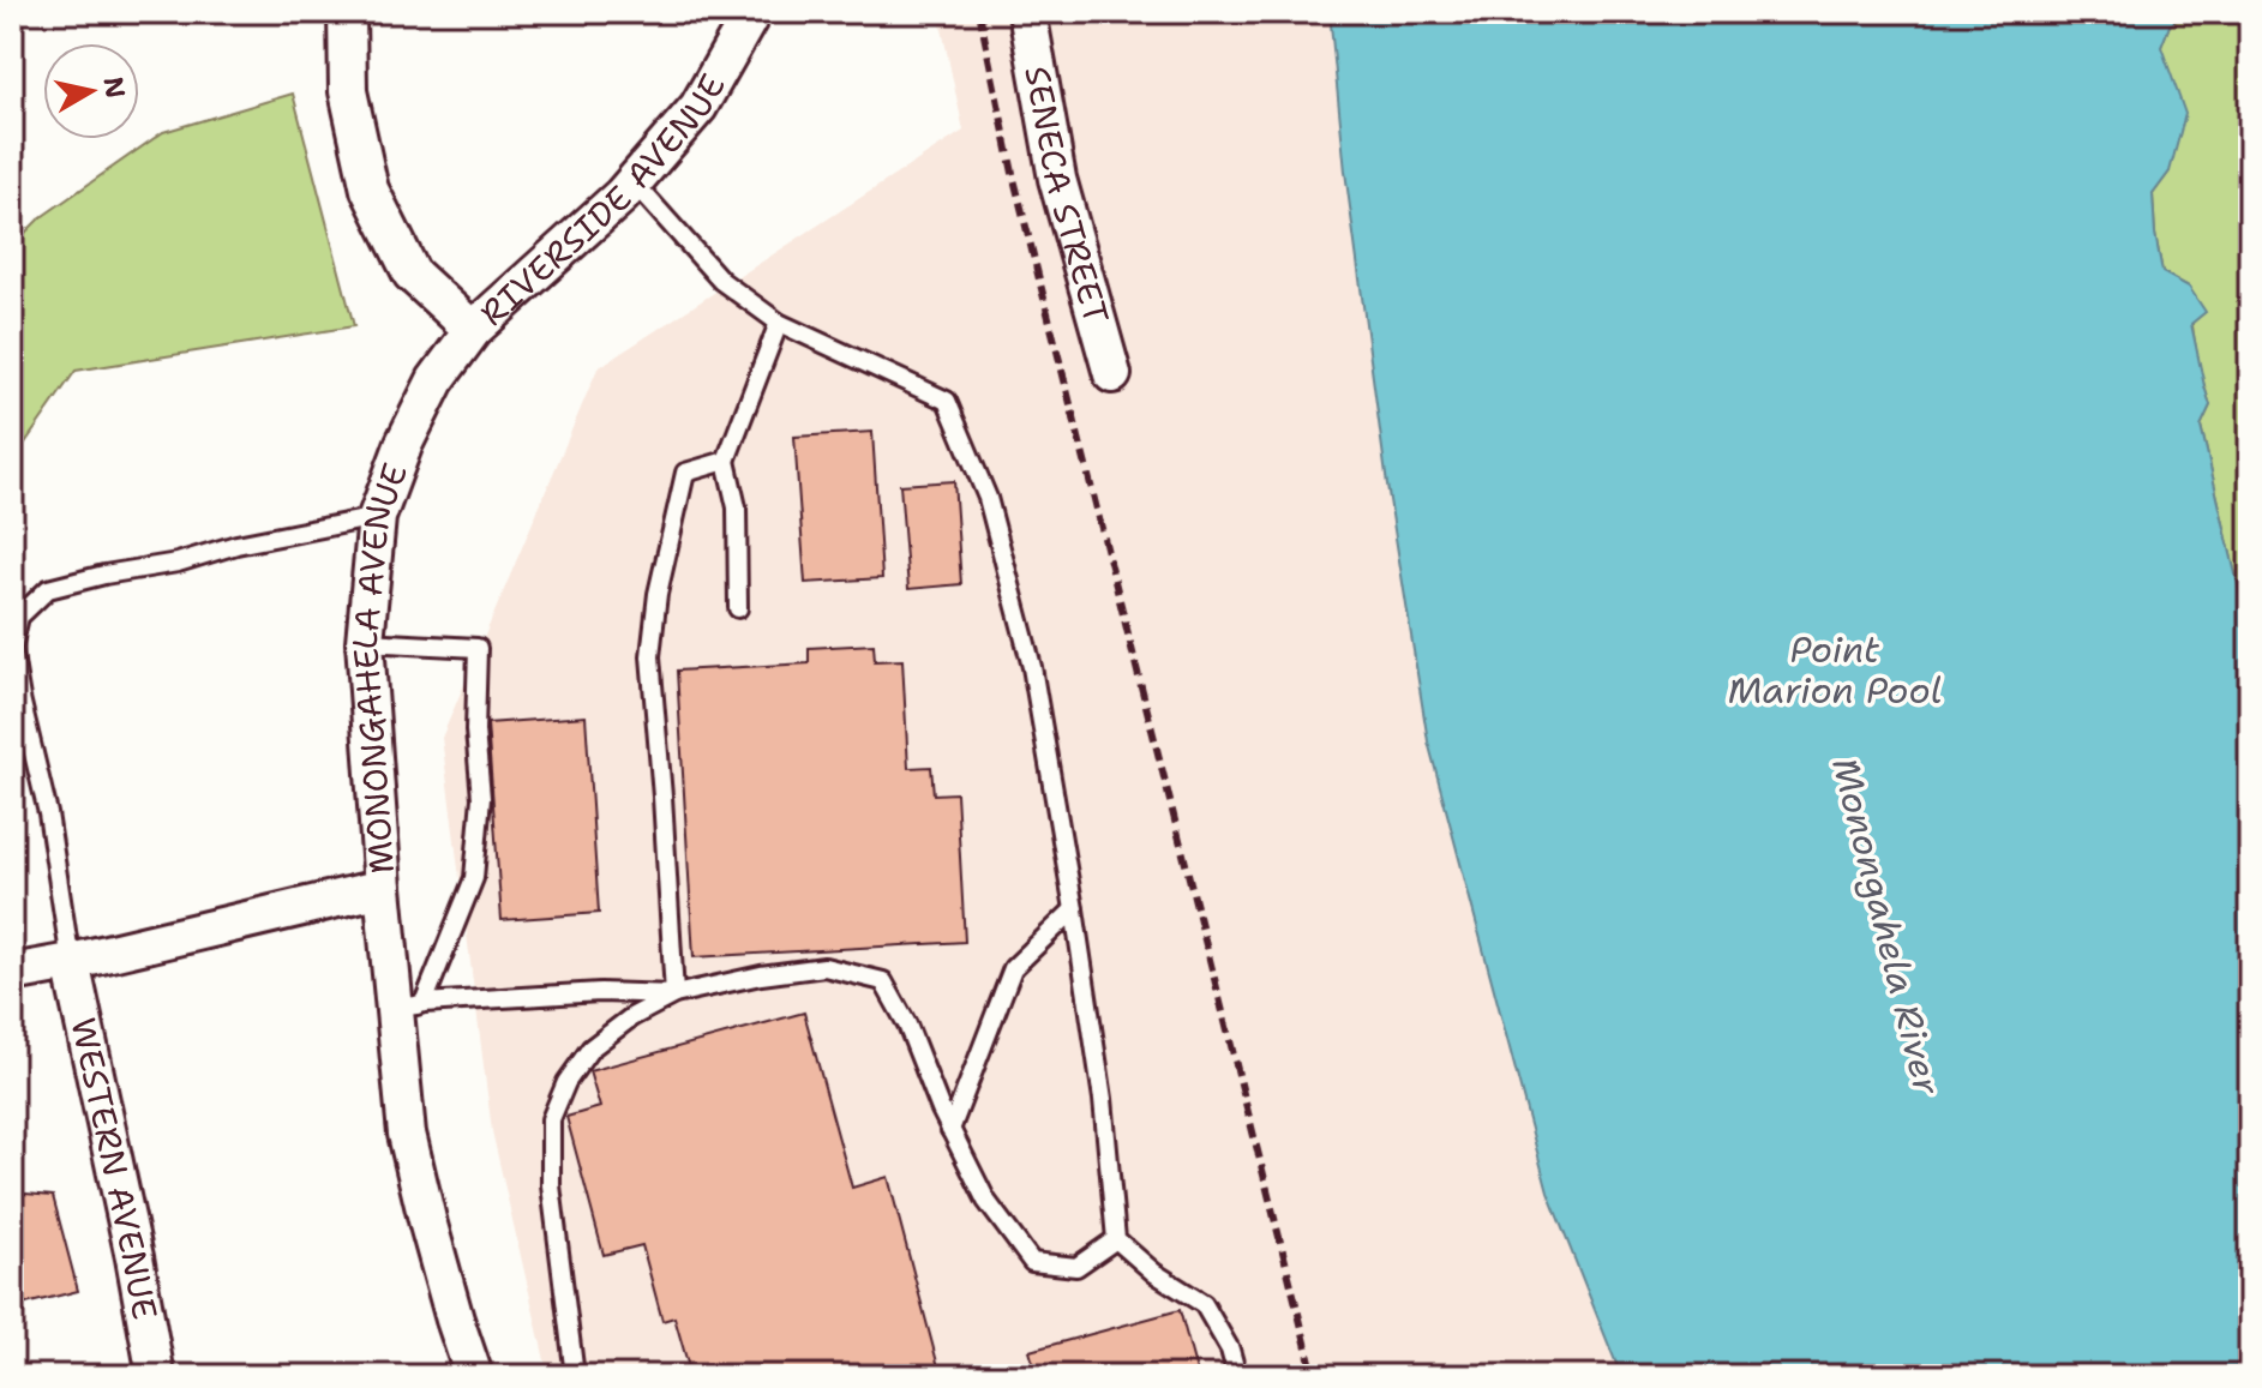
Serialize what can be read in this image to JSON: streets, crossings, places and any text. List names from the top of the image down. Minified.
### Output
{"streets":{"street":["SENECA STREET","RIVERSIDE AVENUE","MONONGAHELA AVENUE","WESTERN AVENUE"]},"crossings":[["RIVERSIDE AVENUE","MONONGAHELA AVENUE"]],"water":["Point Marion Pool","Monongahela River"],"north":"right"}
